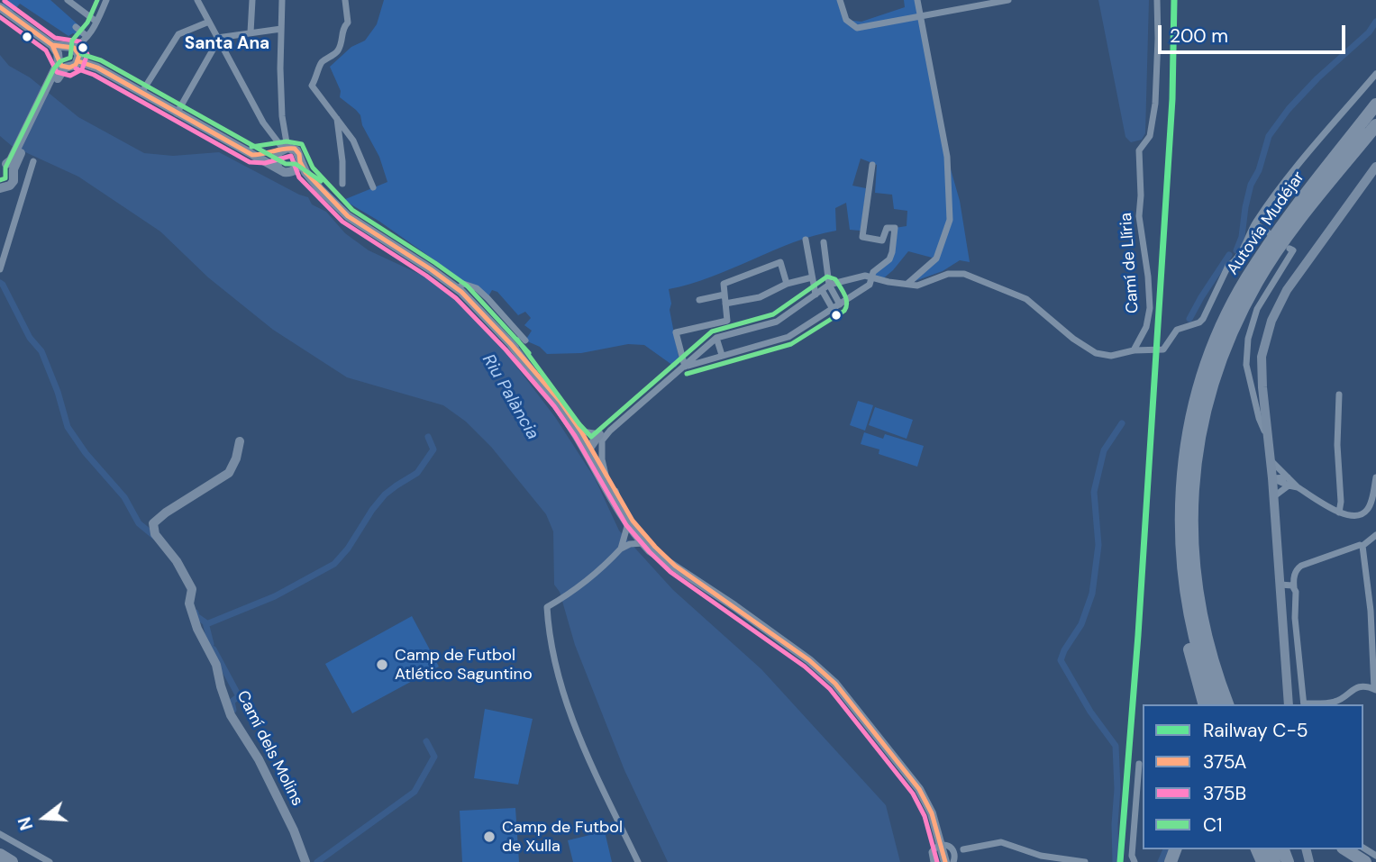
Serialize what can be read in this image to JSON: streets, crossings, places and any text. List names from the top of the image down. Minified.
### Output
{"streets":{"highway":["Autovía Mudéjar"],"main road":["Camí dels Molins"],"street":["Camí de Llíria"]},"districts":["Santa Ana"],"water":["Riu Palància"],"places":["Camp de Futbol Atlético Saguntino","Camp de Futbol de Xulla"],"lines":["rail line C-5","transit line C1","transit line 375B","transit line 375A"],"legend":["Railway C-5","375A","375B","C1"],"scale_bar":"200 m","north":"left"}
